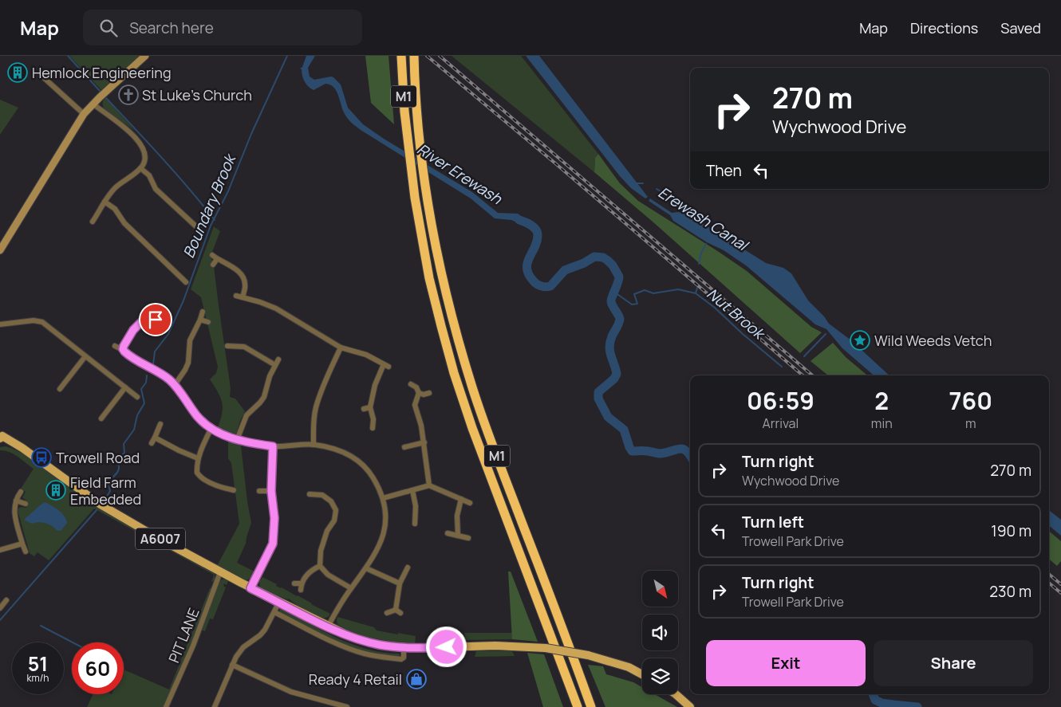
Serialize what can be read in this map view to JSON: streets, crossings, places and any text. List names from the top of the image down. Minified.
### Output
{"streets":{"highway":["M1"],"main road":["A6007"],"street":["PIT LANE"]},"crossings":[["A6007","PIT LANE"]],"water":["River Erewash","Boundary Brook","Erewash Canal","Nut Brook"],"places":{"building":["Hemlock Engineering","Field Farm Embedded"],"church":["St Luke's Church"],"place":["Wild Weeds Vetch"],"bus stop":["Trowell Road"],"shop":["Ready 4 Retail"]},"north":"bottom right","page":{"header":"Map","search":"Search here","nav":["Map","Directions","Saved"],"turn":["270 m","Wychwood Drive"],"then":"Then","eta":["06:59","Arrival","2","min","760","m"],"list":[{"name":"Turn right","note":"Wychwood Drive","value":"270 m"},{"name":"Turn left","note":"Trowell Park Drive","value":"190 m"},{"name":"Turn right","note":"Trowell Park Drive","value":"230 m"}],"buttons":["Exit","Share"],"speed":"51 km/h","limit":"60"}}
